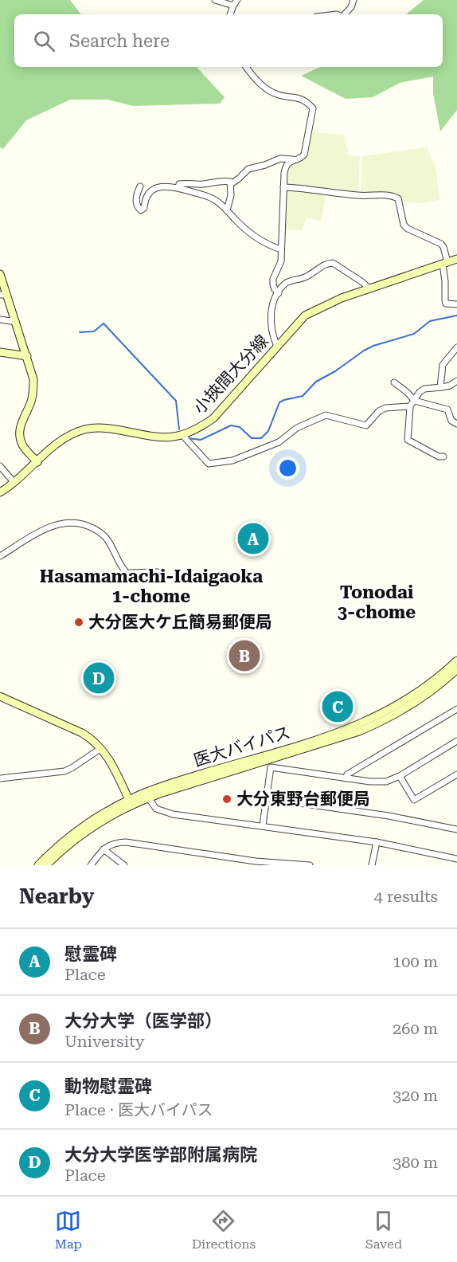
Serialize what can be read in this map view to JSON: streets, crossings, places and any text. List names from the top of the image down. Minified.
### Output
{"streets":{"main road":["小挾間大分線","医大バイパス"]},"districts":["Hasamamachi-Idaigaoka 1-chome","Tonodai 3-chome"],"places":["大分医大ケ丘簡易郵便局","大分東野台郵便局"],"page":{"search":"Search here","pins":["A","B","D","C"],"heading":["Nearby","4 results"],"list":[{"mark":"A","name":"慰霊碑","note":"Place","value":"100 m"},{"mark":"B","name":"大分大学（医学部）","note":"University","value":"260 m"},{"mark":"C","name":"動物慰霊碑","note":"Place · 医大バイパス","value":"320 m"},{"mark":"D","name":"大分大学医学部附属病院","note":"Place","value":"380 m"}],"nav":["Map","Directions","Saved"]}}
